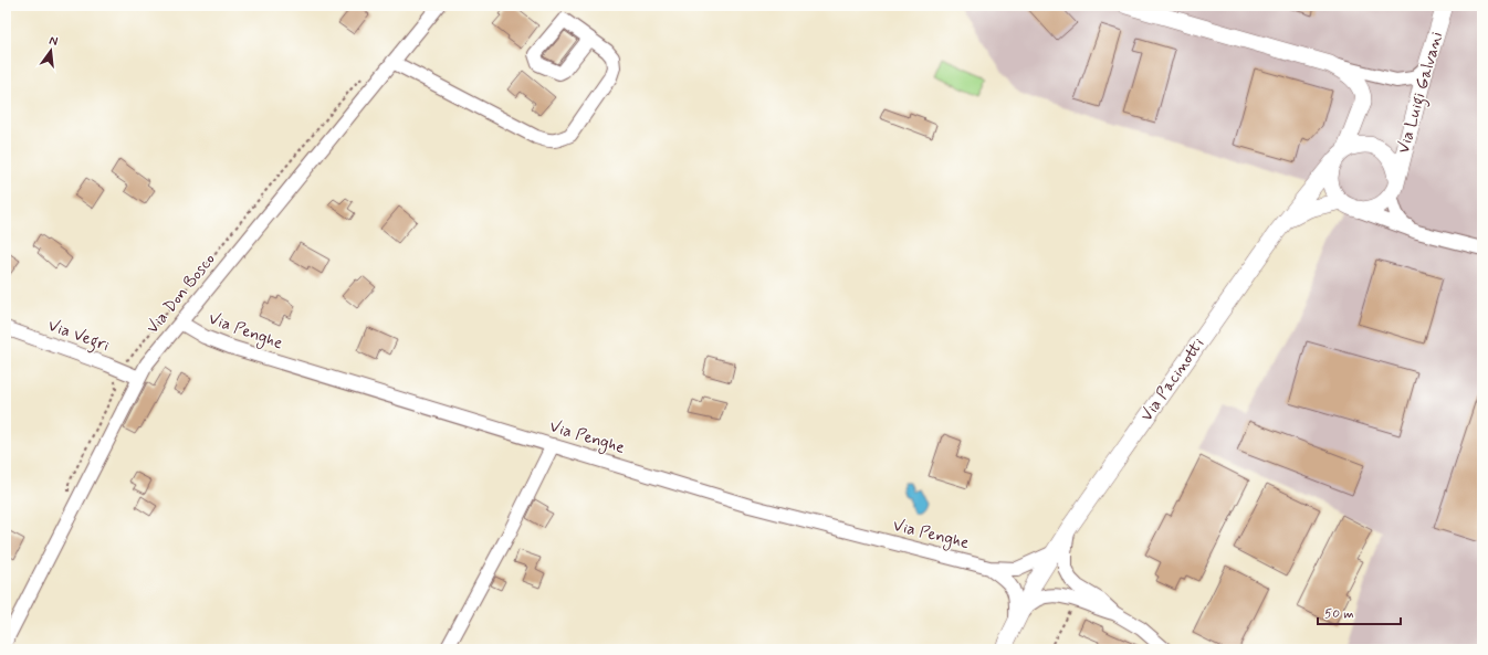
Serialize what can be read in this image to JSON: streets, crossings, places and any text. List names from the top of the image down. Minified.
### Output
{"streets":{"main road":["Via Luigi Galvani","Via Pacinotti"],"street":["Via Don Bosco","Via Penghe","Via Vegri"]},"crossings":[["Via Don Bosco","Via Penghe"],["Via Don Bosco","Via Vegri"],["Via Penghe","Via Pacinotti"]],"scale_bar":"50 m","north":"top"}
